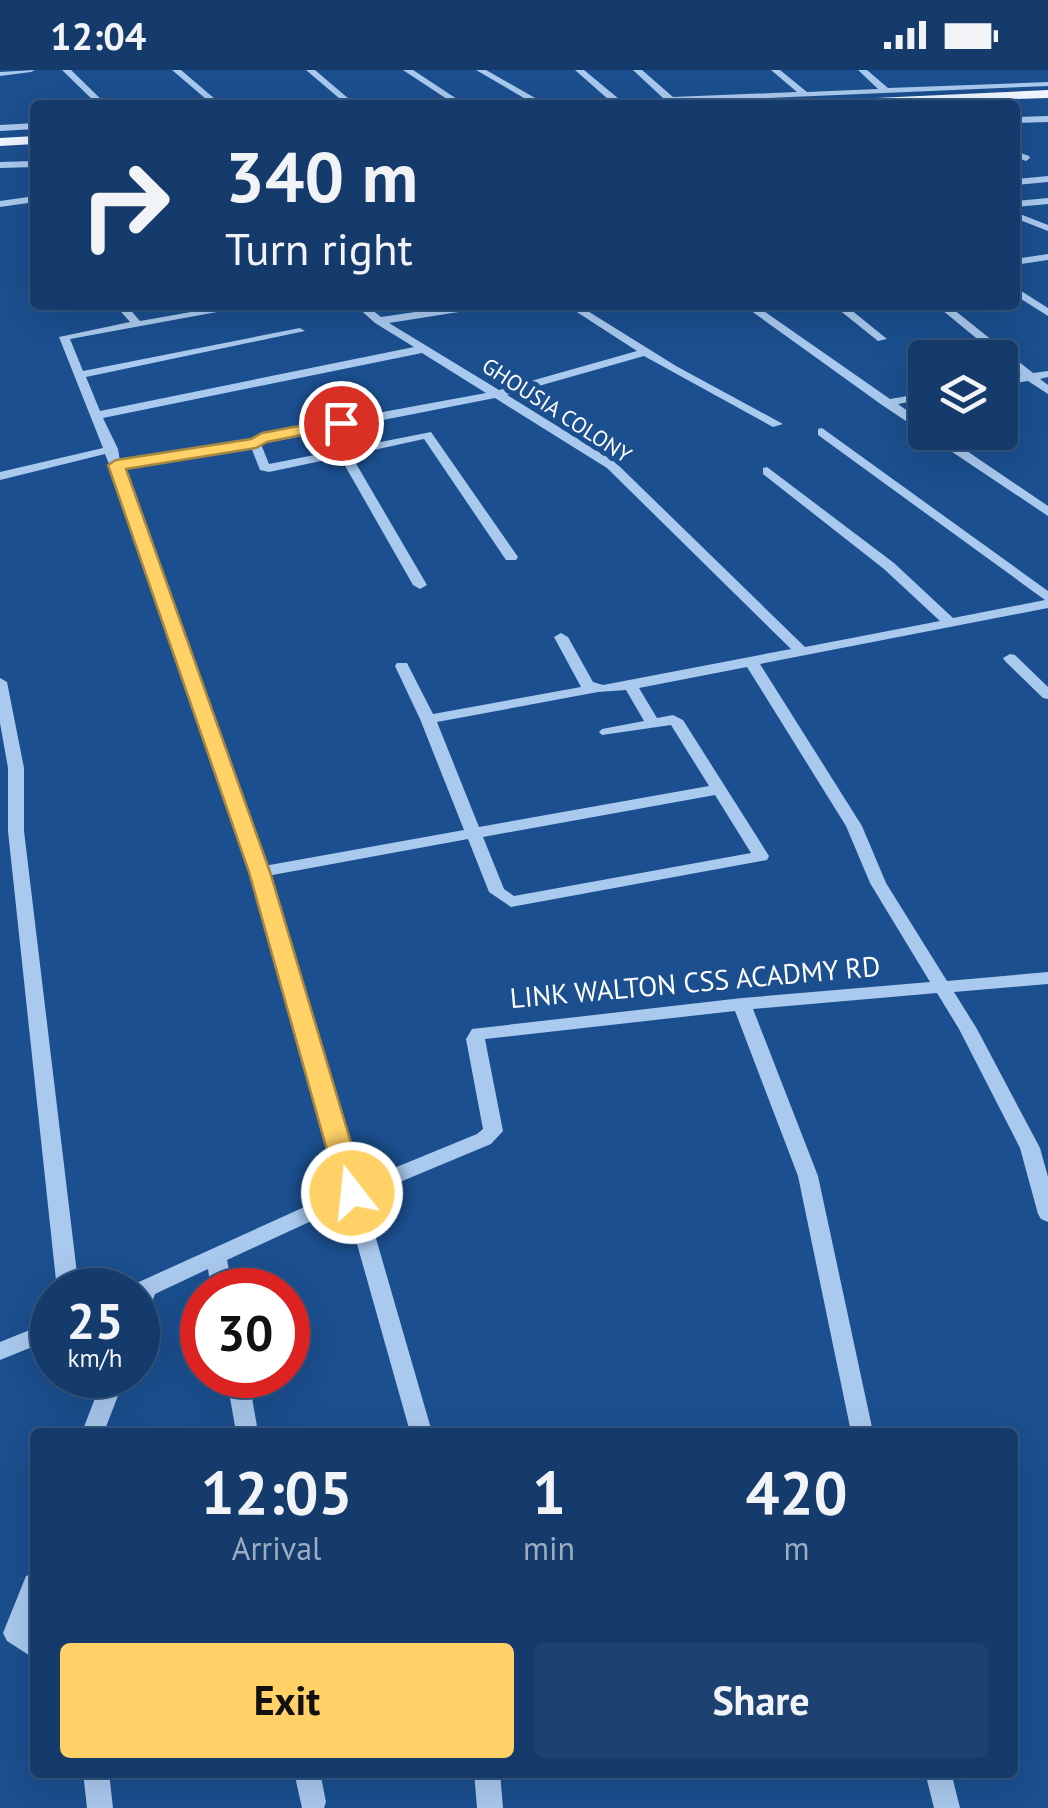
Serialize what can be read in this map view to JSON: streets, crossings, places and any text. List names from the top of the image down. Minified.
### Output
{"streets":{"street":["GHOUSIA COLONY","LINK WALTON CSS ACADMY RD"]},"page":{"status":"12:04","turn":["340 m","Turn right"],"speed":"25 km/h","limit":"30","eta":["12:05","Arrival","1","min","420","m"],"buttons":["Exit","Share"]}}
